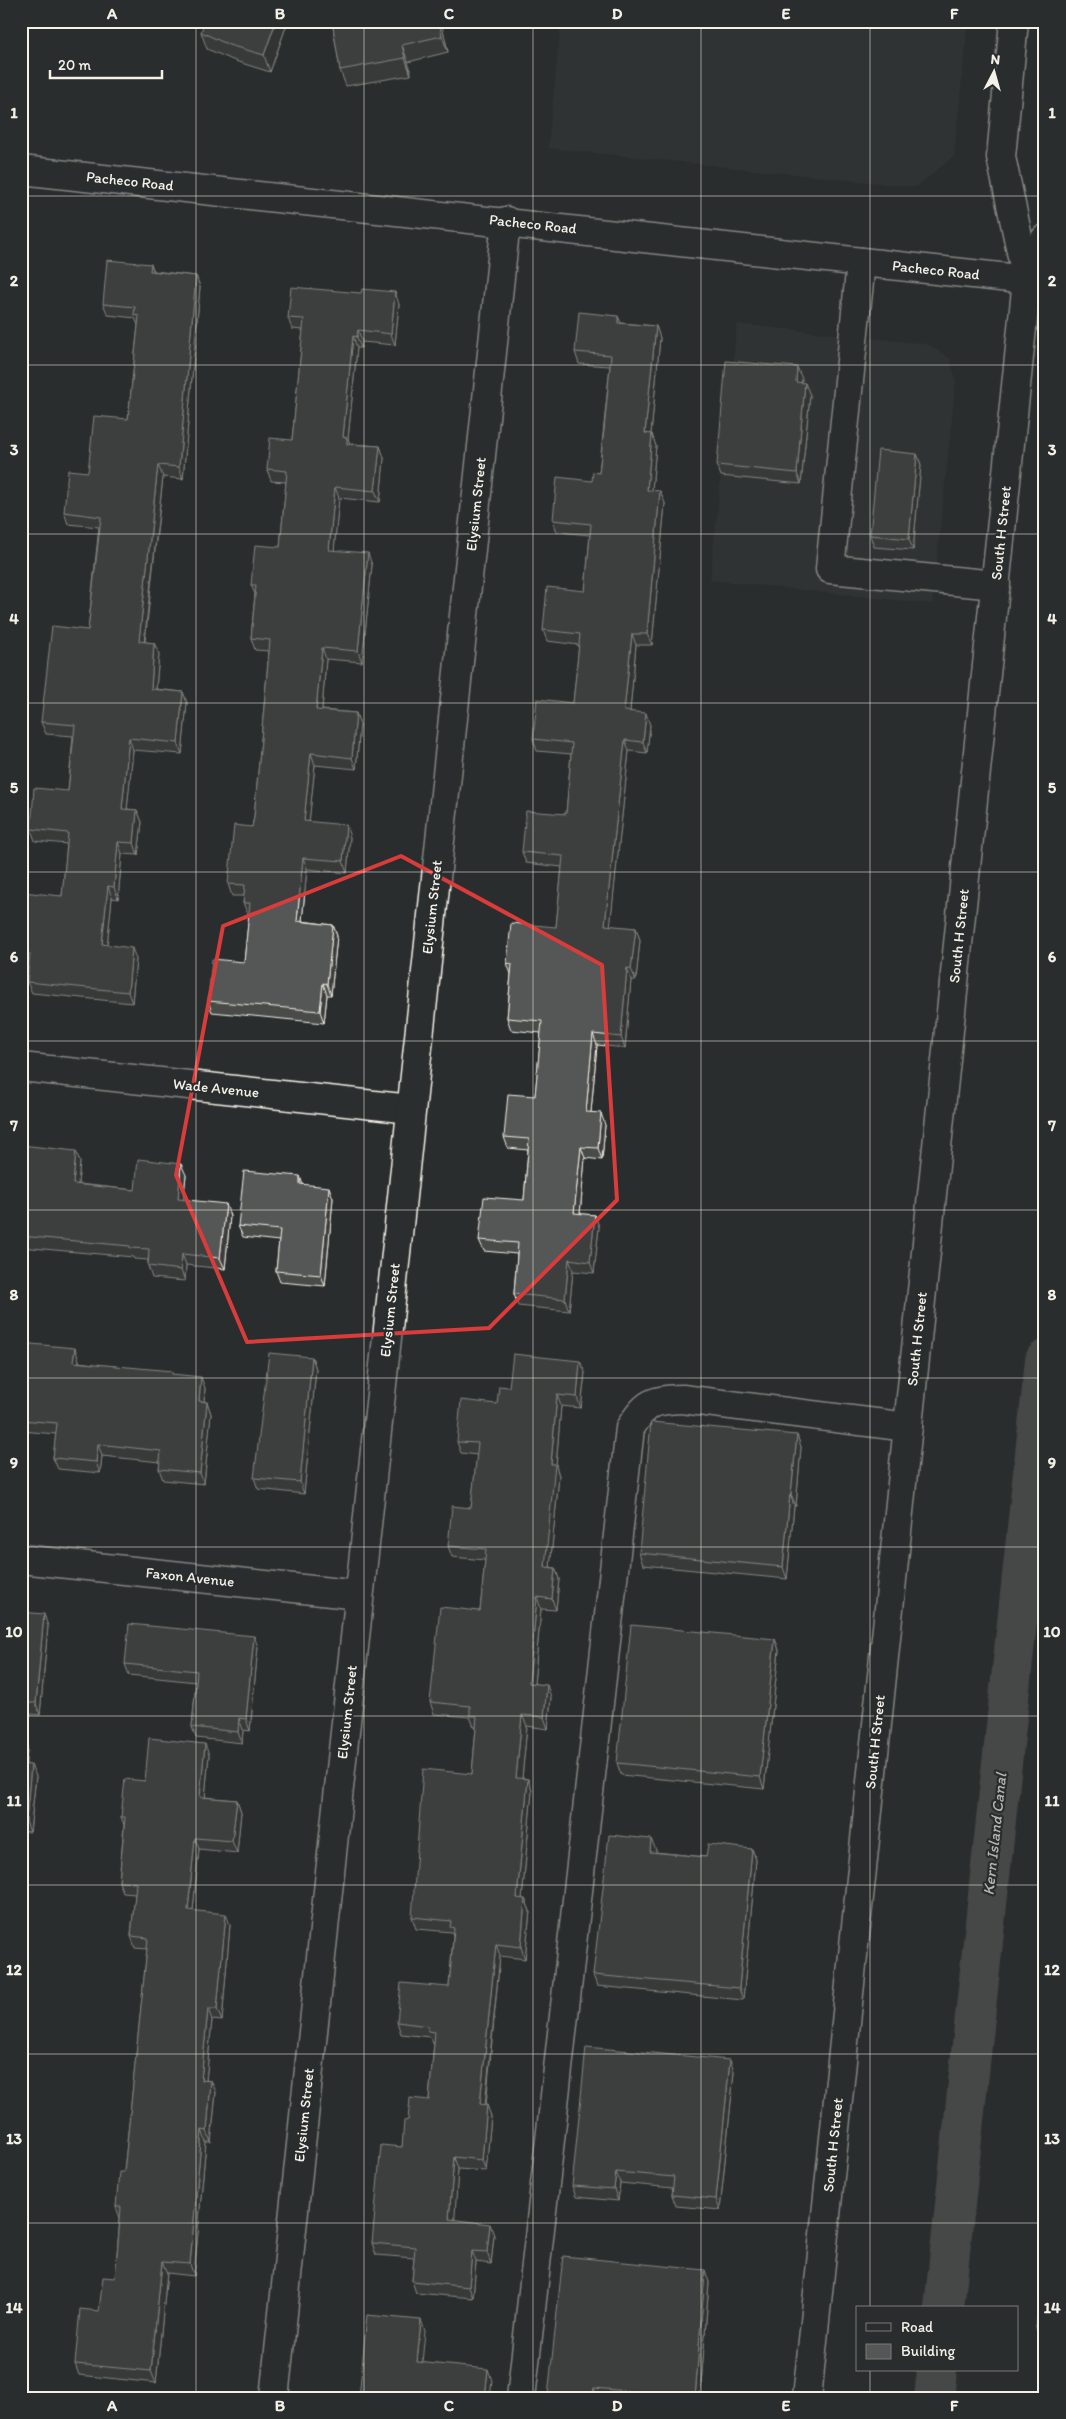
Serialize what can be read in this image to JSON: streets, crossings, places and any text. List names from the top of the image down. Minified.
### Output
{"streets":{"street":["Pacheco Road","Elysium Street","South H Street","Wade Avenue","Faxon Avenue"]},"crossings":[["Pacheco Road","Elysium Street"],["Pacheco Road","South H Street"],["Elysium Street","Wade Avenue"],["Elysium Street","Faxon Avenue"]],"water":["Kern Island Canal"],"legend":["Road","Building"],"scale_bar":"20 m","north":"top","grid":{"columns":["A","B","C","D","E","F"],"rows":["1","2","3","4","5","6","7","8","9","10","11","12","13","14"]}}
